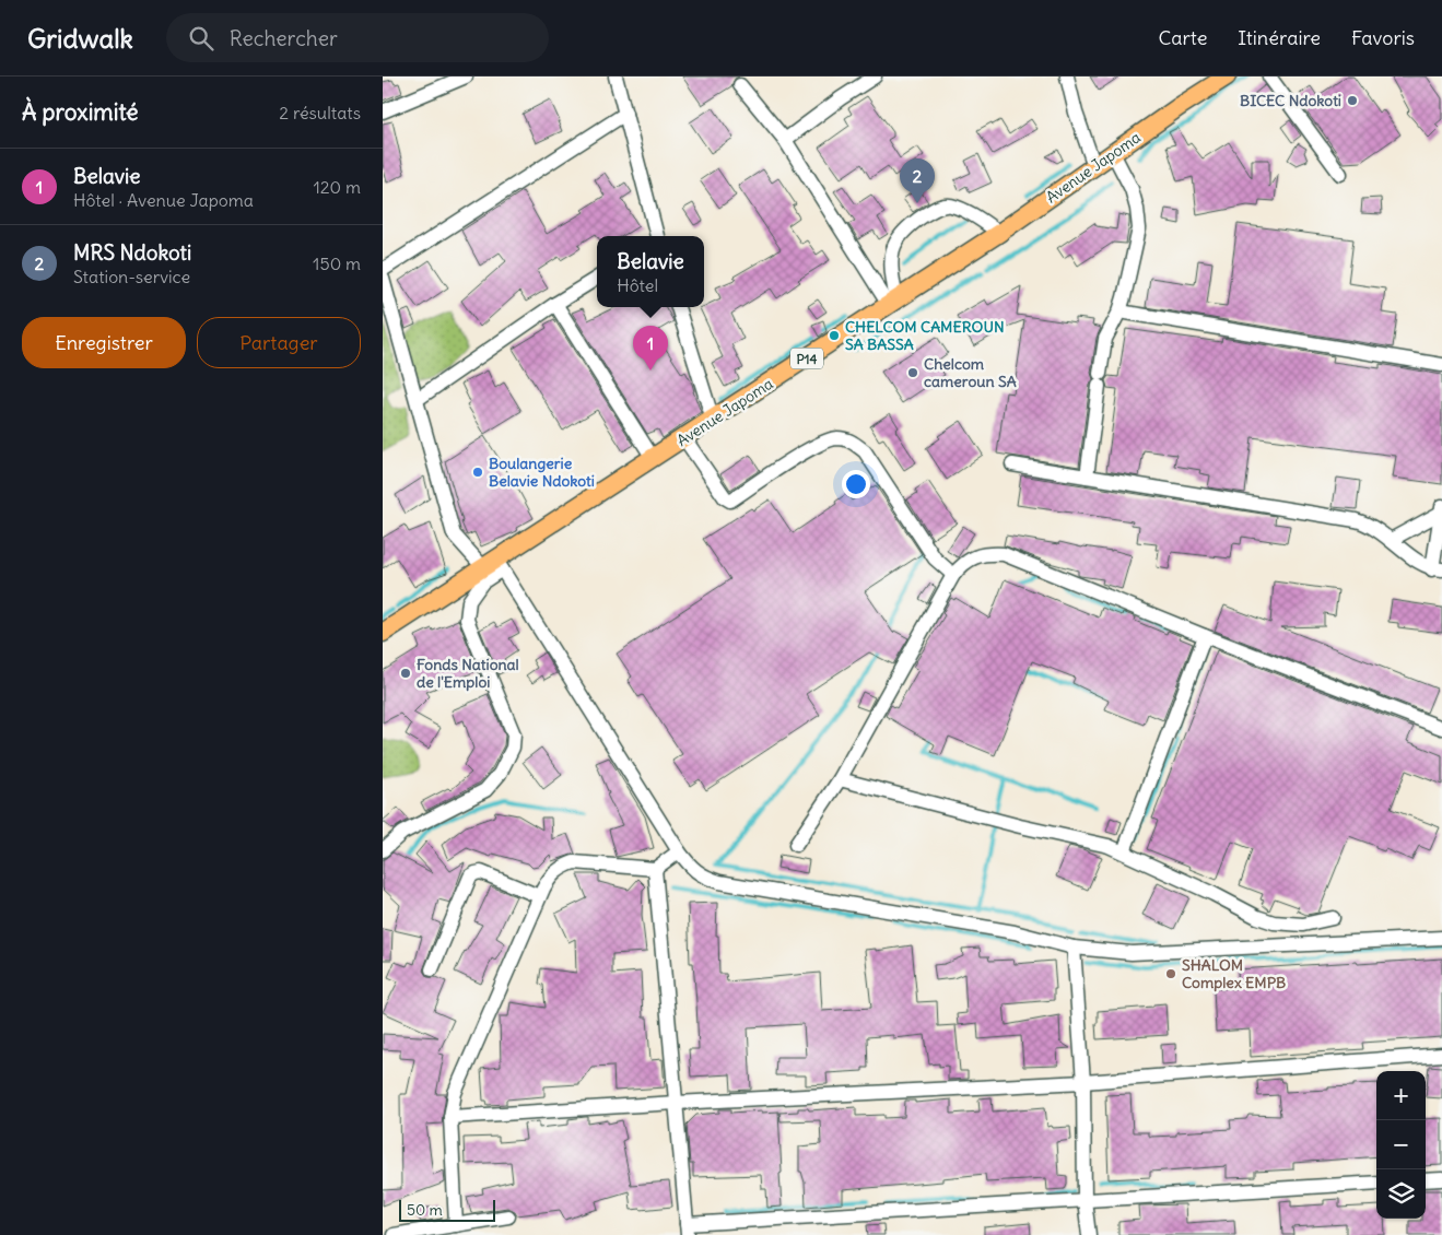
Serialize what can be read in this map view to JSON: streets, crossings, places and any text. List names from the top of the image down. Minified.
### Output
{"streets":{"main road":["Avenue Japoma","P14"]},"places":["BICEC Ndokoti","CHELCOM CAMEROUN SA BASSA","Chelcom cameroun SA","Boulangerie Belavie Ndokoti","Fonds National de l'Emploi","SHALOM Complex EMPB"],"scale_bar":"50 m","page":{"header":"Gridwalk","search":"Rechercher","nav":["Carte","Itinéraire","Favoris"],"heading":["À proximité","2 résultats"],"list":[{"mark":"1","name":"Belavie","note":"Hôtel · Avenue Japoma","value":"120 m"},{"mark":"2","name":"MRS Ndokoti","note":"Station-service","value":"150 m"}],"pins":["2","1"],"popup":["Belavie","Hôtel"],"buttons":["Enregistrer","Partager"],"map_buttons":["+","−"],"scale":"50 m"}}
